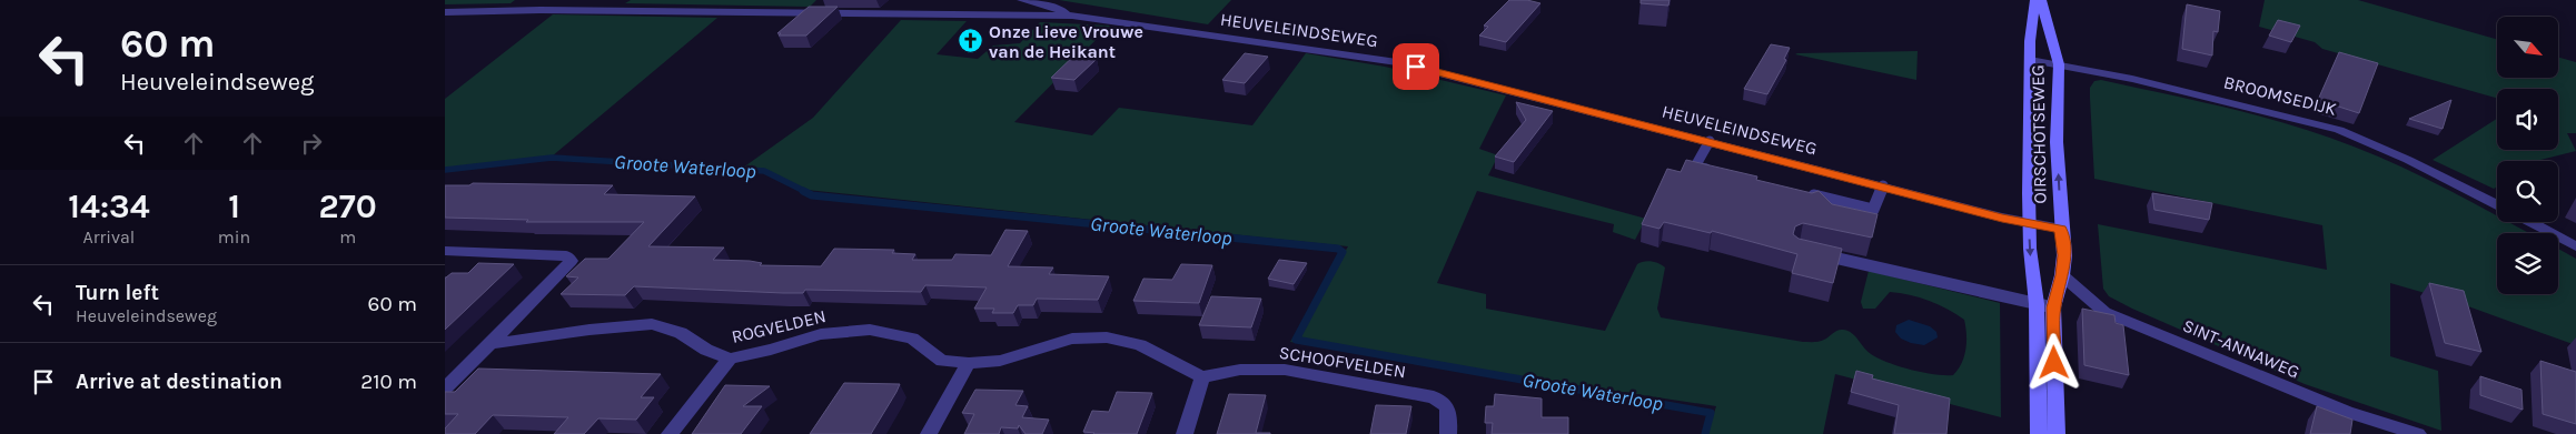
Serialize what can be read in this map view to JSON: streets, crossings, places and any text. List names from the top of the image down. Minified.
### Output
{"streets":{"main road":["OIRSCHOTSEWEG"],"street":["HEUVELEINDSEWEG","BROOMSEDIJK","ROGVELDEN","SINT-ANNAWEG","SCHOOFVELDEN"]},"crossings":[["HEUVELEINDSEWEG","OIRSCHOTSEWEG"],["BROOMSEDIJK","OIRSCHOTSEWEG"],["OIRSCHOTSEWEG","SINT-ANNAWEG"],["ROGVELDEN","SCHOOFVELDEN"]],"water":["Groote Waterloop"],"places":{"church":["Onze Lieve Vrouwe van de Heikant"]},"north":"bottom right","page":{"turn":["60 m","Heuveleindseweg"],"eta":["14:34","Arrival","1","min","270","m"],"list":[{"name":"Turn left","note":"Heuveleindseweg","value":"60 m"},{"name":"Arrive at destination","value":"210 m"}]}}
